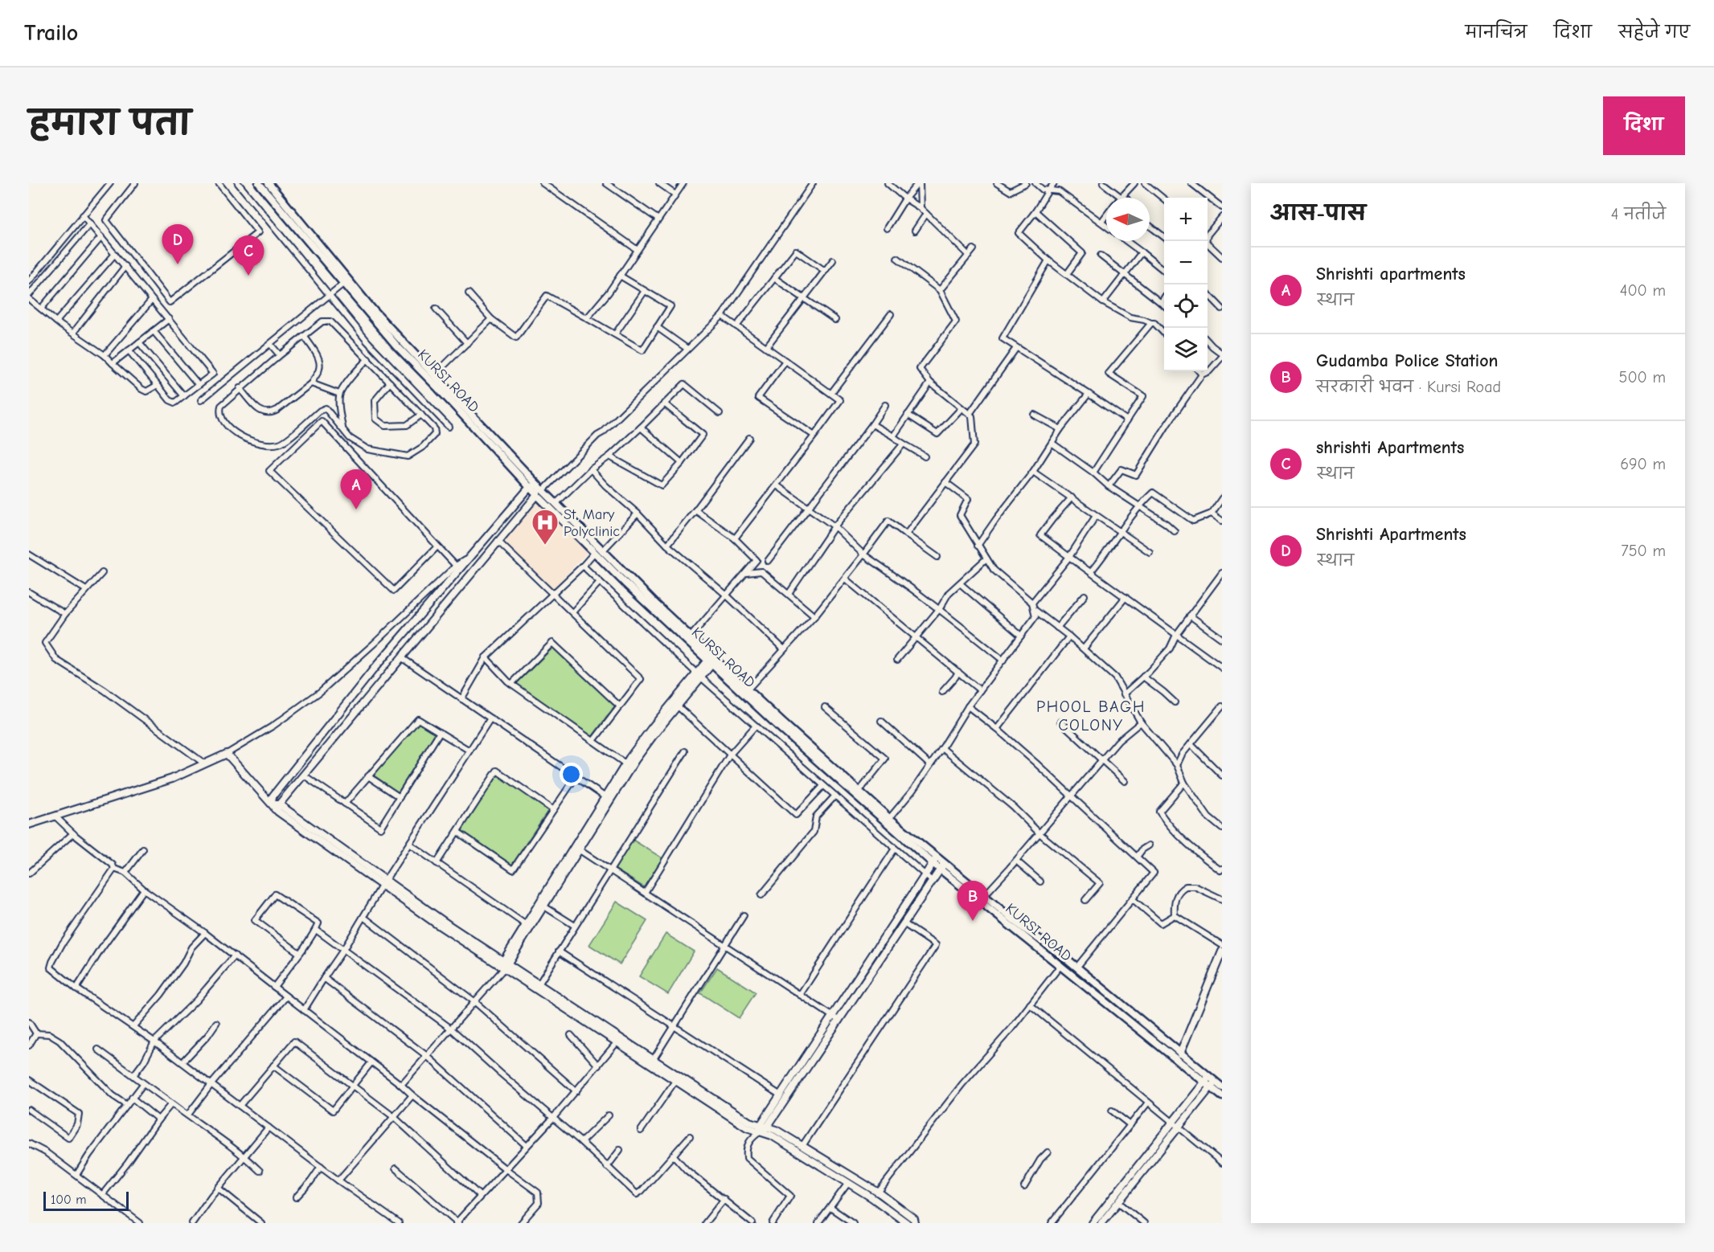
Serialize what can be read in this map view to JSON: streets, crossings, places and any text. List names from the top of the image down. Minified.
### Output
{"streets":{"main road":["KURSI ROAD"]},"districts":["PHOOL BAGH COLONY"],"places":{"hospital":["St. Mary Polyclinic"]},"scale_bar":"100 m","north":"left","page":{"header":"Trailo","nav":["मानचित्र","दिशा","सहेजे गए"],"title":"हमारा पता","buttons":"दिशा","heading":["आस-पास","4 नतीजे"],"map_buttons":["+","−"],"pins":["D","C","A","B"],"list":[{"mark":"A","name":"Shrishti apartments","note":"स्थान","value":"400 m"},{"mark":"B","name":"Gudamba Police Station","note":"सरकारी भवन · Kursi Road","value":"500 m"},{"mark":"C","name":"shrishti Apartments","note":"स्थान","value":"690 m"},{"mark":"D","name":"Shrishti Apartments","note":"स्थान","value":"750 m"}],"scale":"100 m"}}
